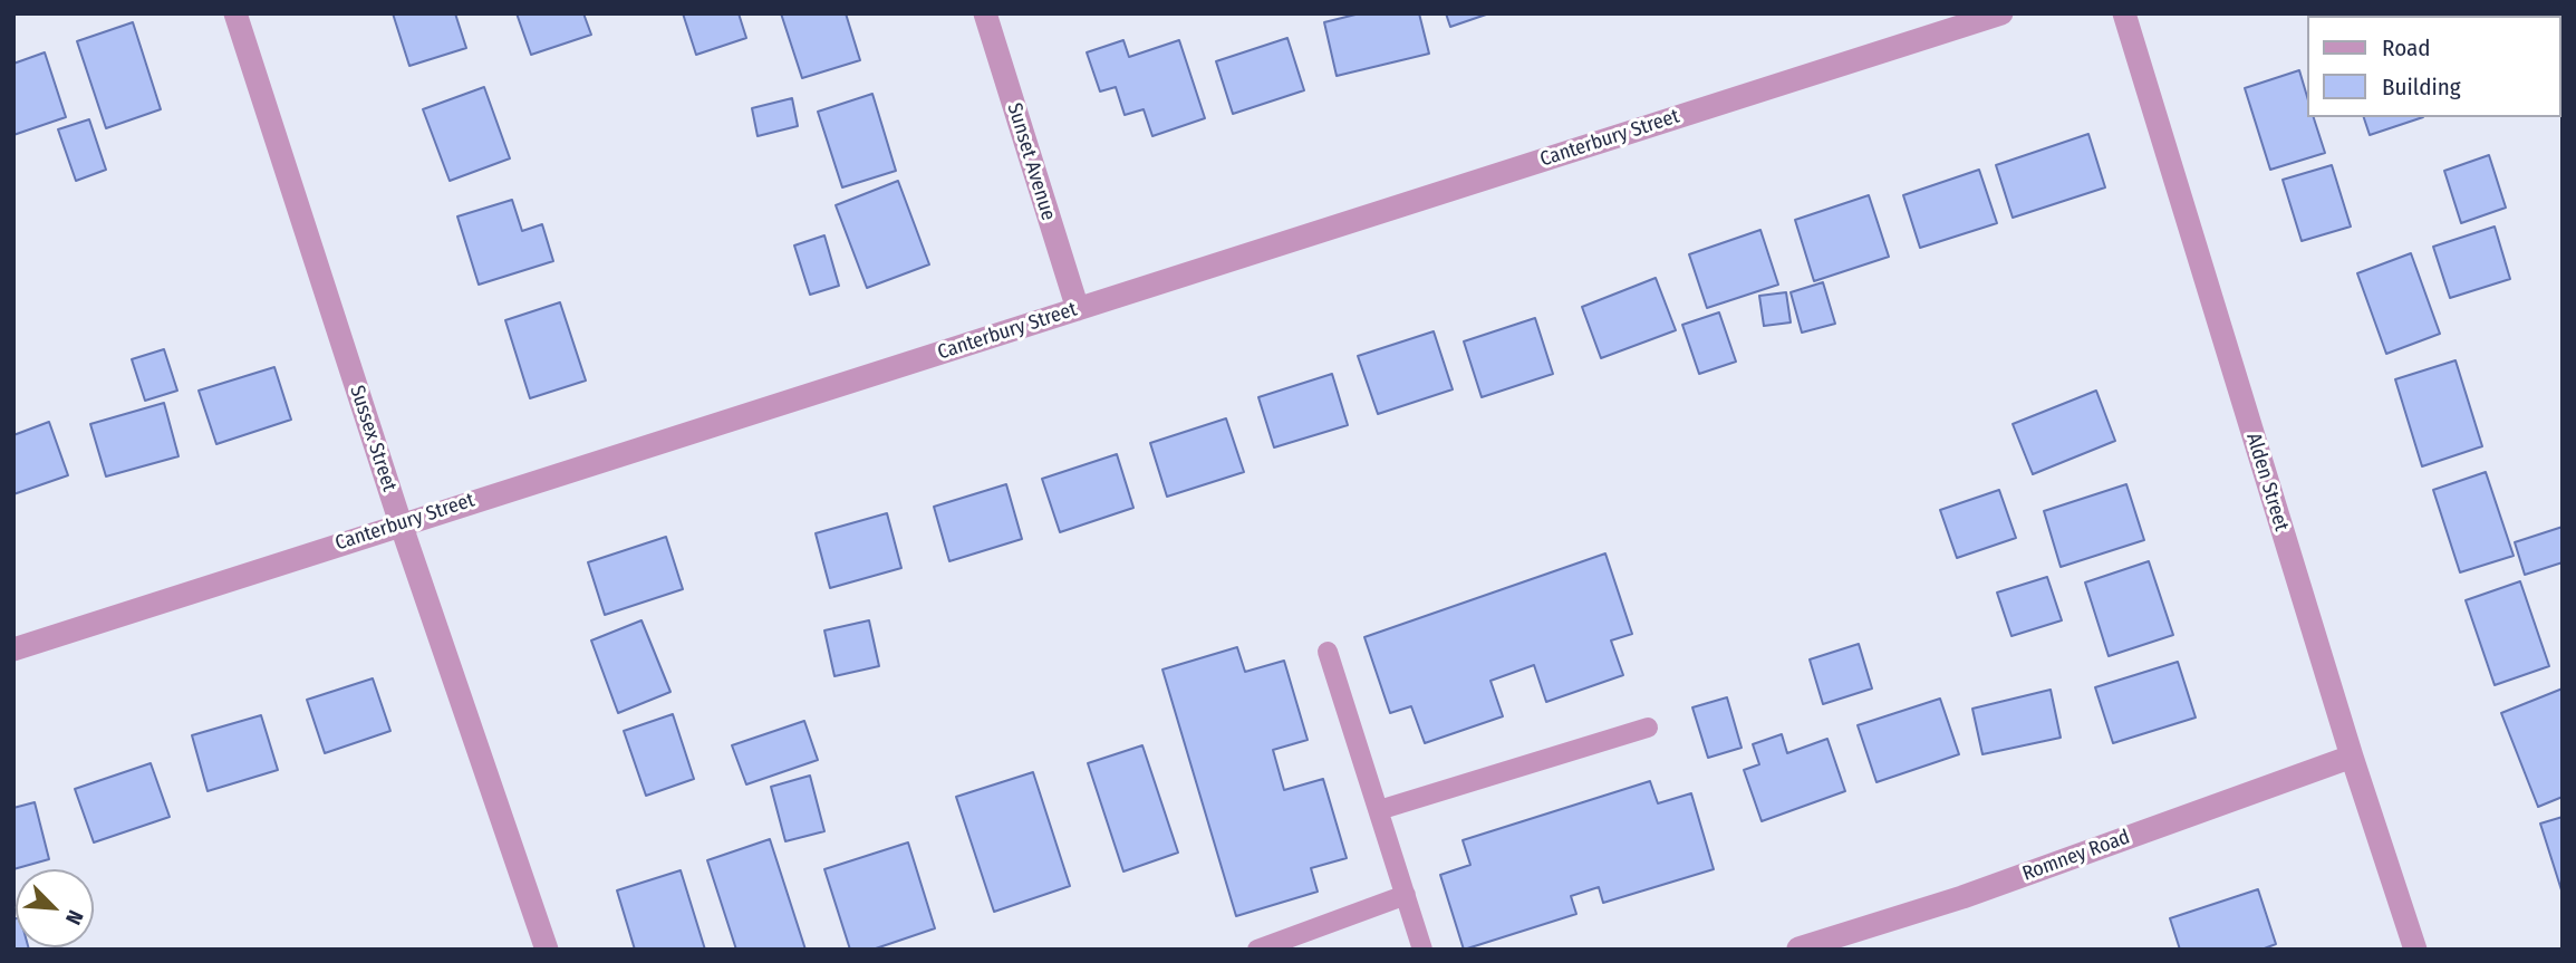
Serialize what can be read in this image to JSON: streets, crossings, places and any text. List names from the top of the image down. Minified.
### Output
{"streets":{"street":["Canterbury Street","Sunset Avenue","Sussex Street","Alden Street","Romney Road"]},"crossings":[["Canterbury Street","Sunset Avenue"],["Canterbury Street","Sussex Street"],["Alden Street","Romney Road"]],"legend":["Road","Building"],"north":"bottom right"}
